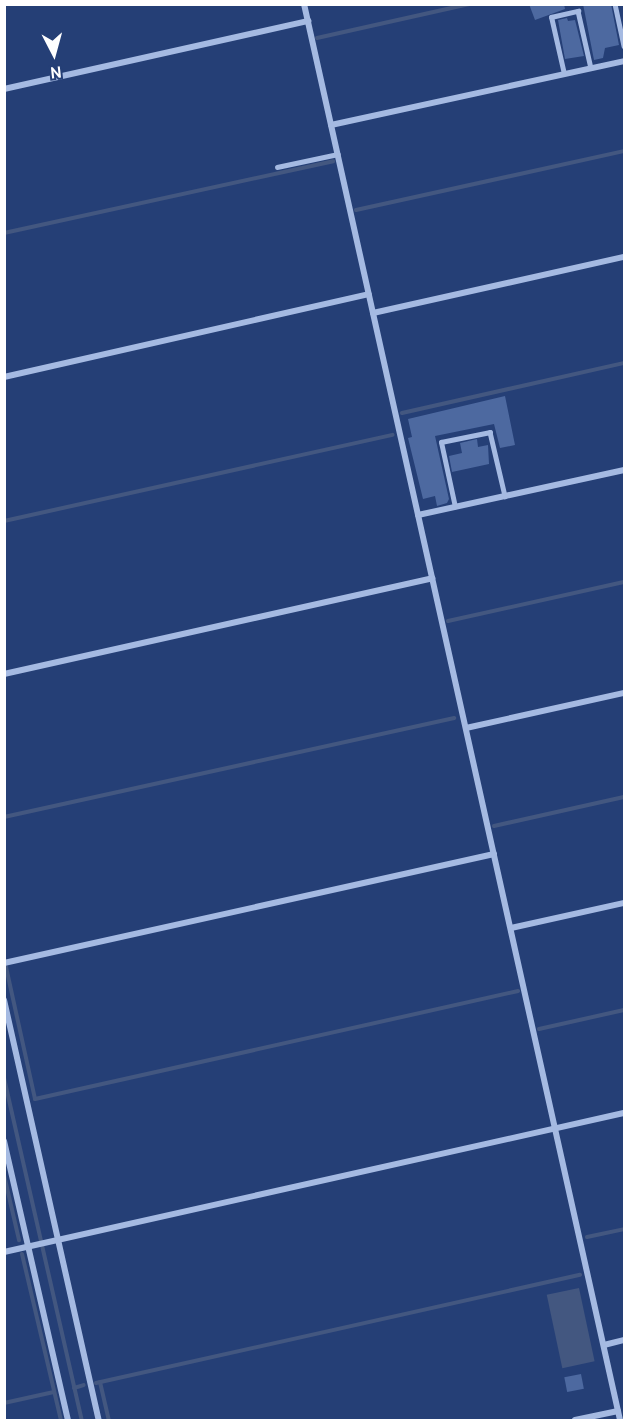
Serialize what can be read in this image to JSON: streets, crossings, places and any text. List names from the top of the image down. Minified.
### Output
{"north":"bottom"}
